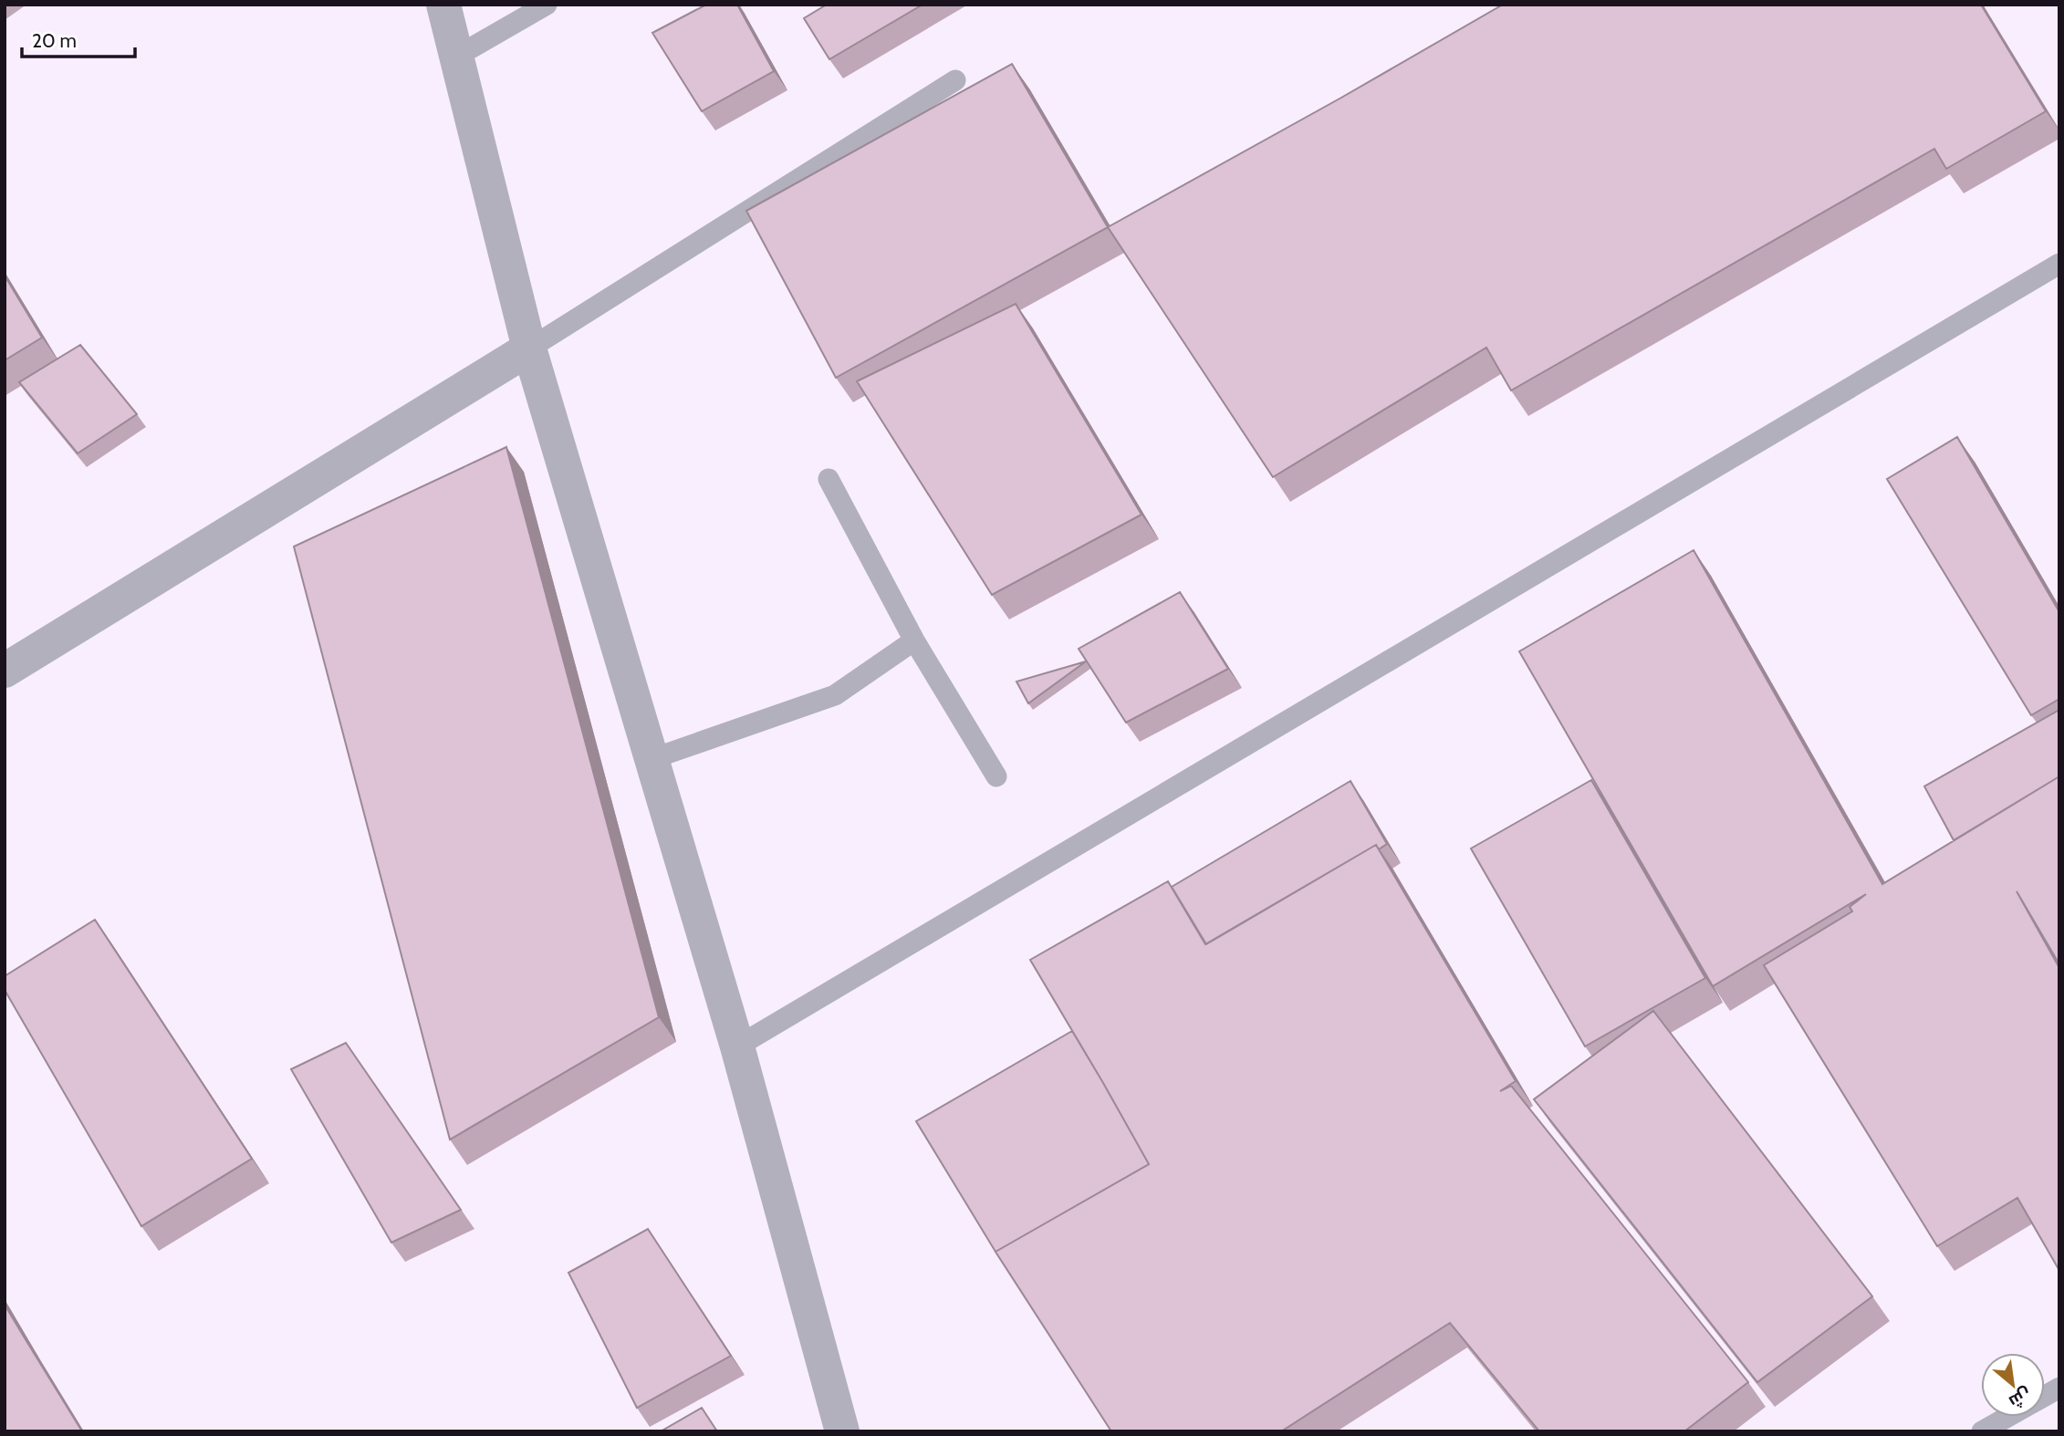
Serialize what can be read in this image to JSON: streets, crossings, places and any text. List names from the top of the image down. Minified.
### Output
{"scale_bar":"20 m","north":"bottom right"}
